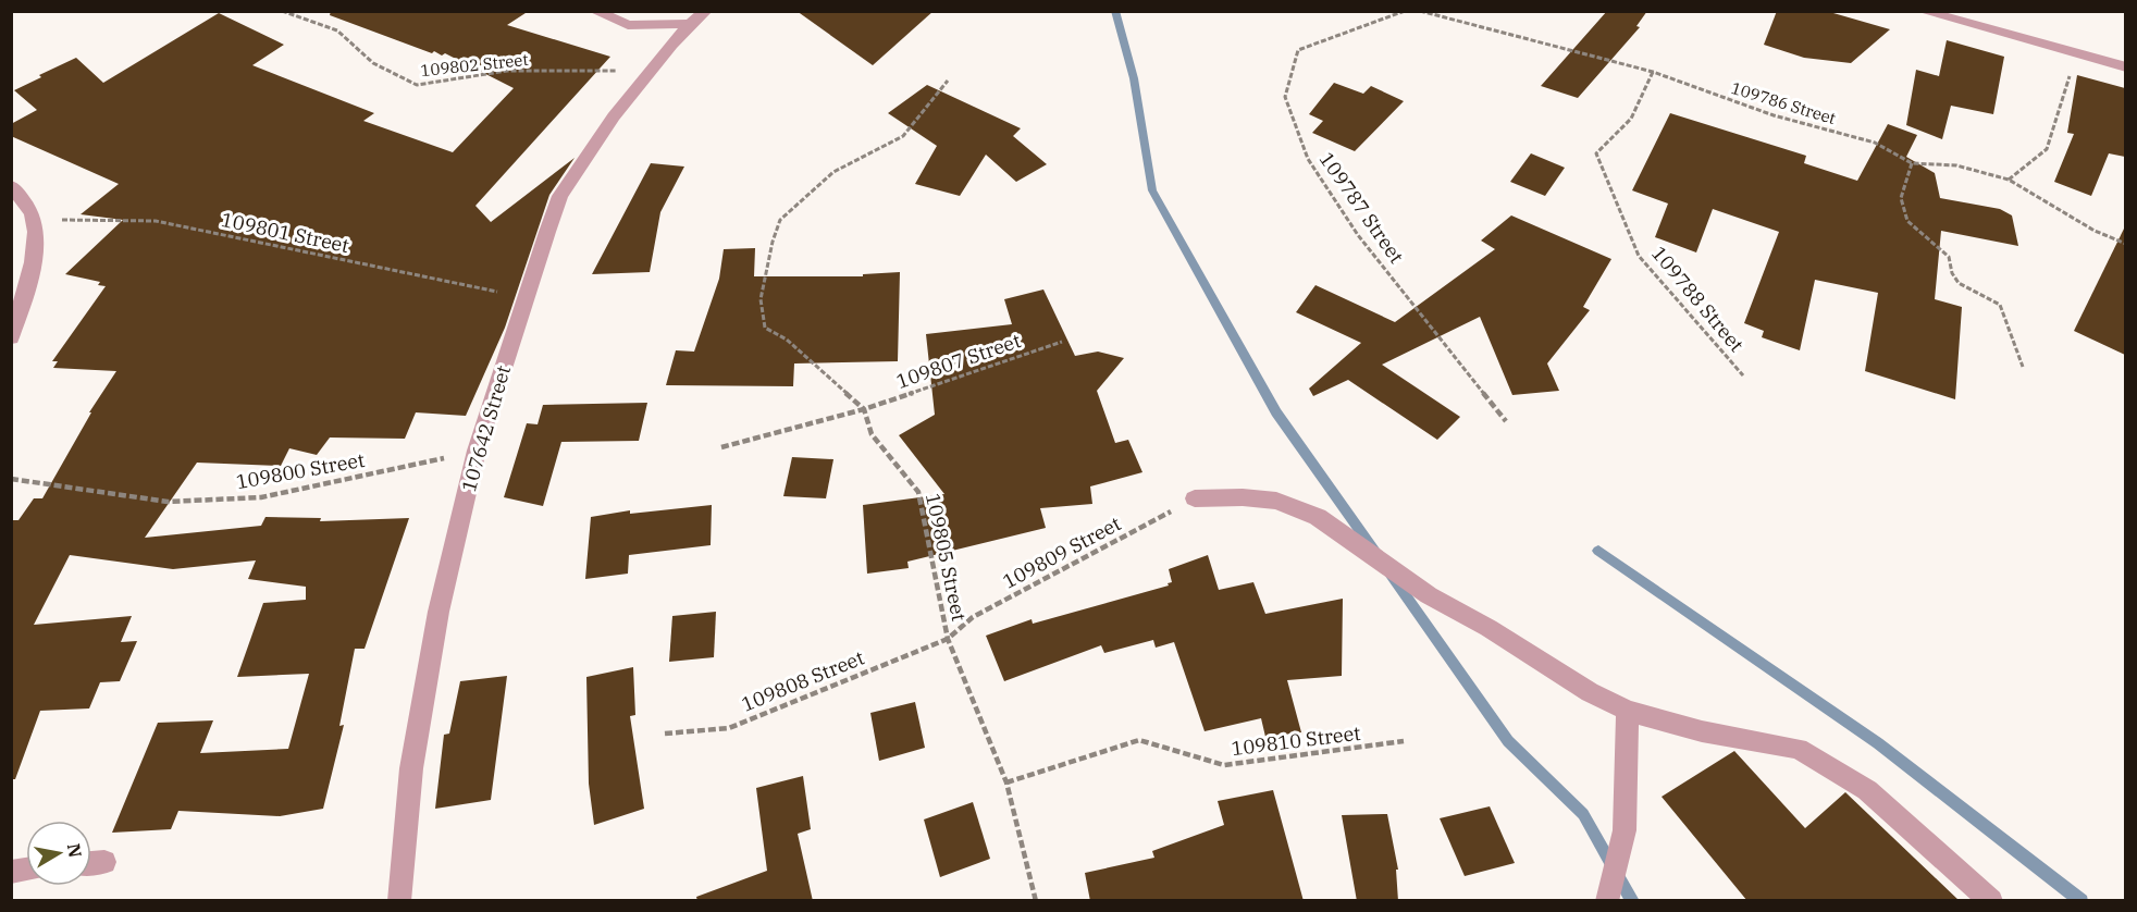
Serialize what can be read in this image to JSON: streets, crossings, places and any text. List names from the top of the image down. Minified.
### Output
{"streets":{"street":["107642 Street"],"path":["109802 Street","109786 Street","109787 Street","109801 Street","109788 Street","109807 Street","109800 Street","109809 Street","109805 Street","109808 Street","109810 Street"]},"crossings":[["109802 Street","107642 Street"],["109786 Street","109788 Street"],["109801 Street","107642 Street"],["109807 Street","109805 Street"],["107642 Street","109800 Street"],["109809 Street","109805 Street"],["109809 Street","109808 Street"],["109805 Street","109808 Street"],["109805 Street","109810 Street"]],"north":"right"}
